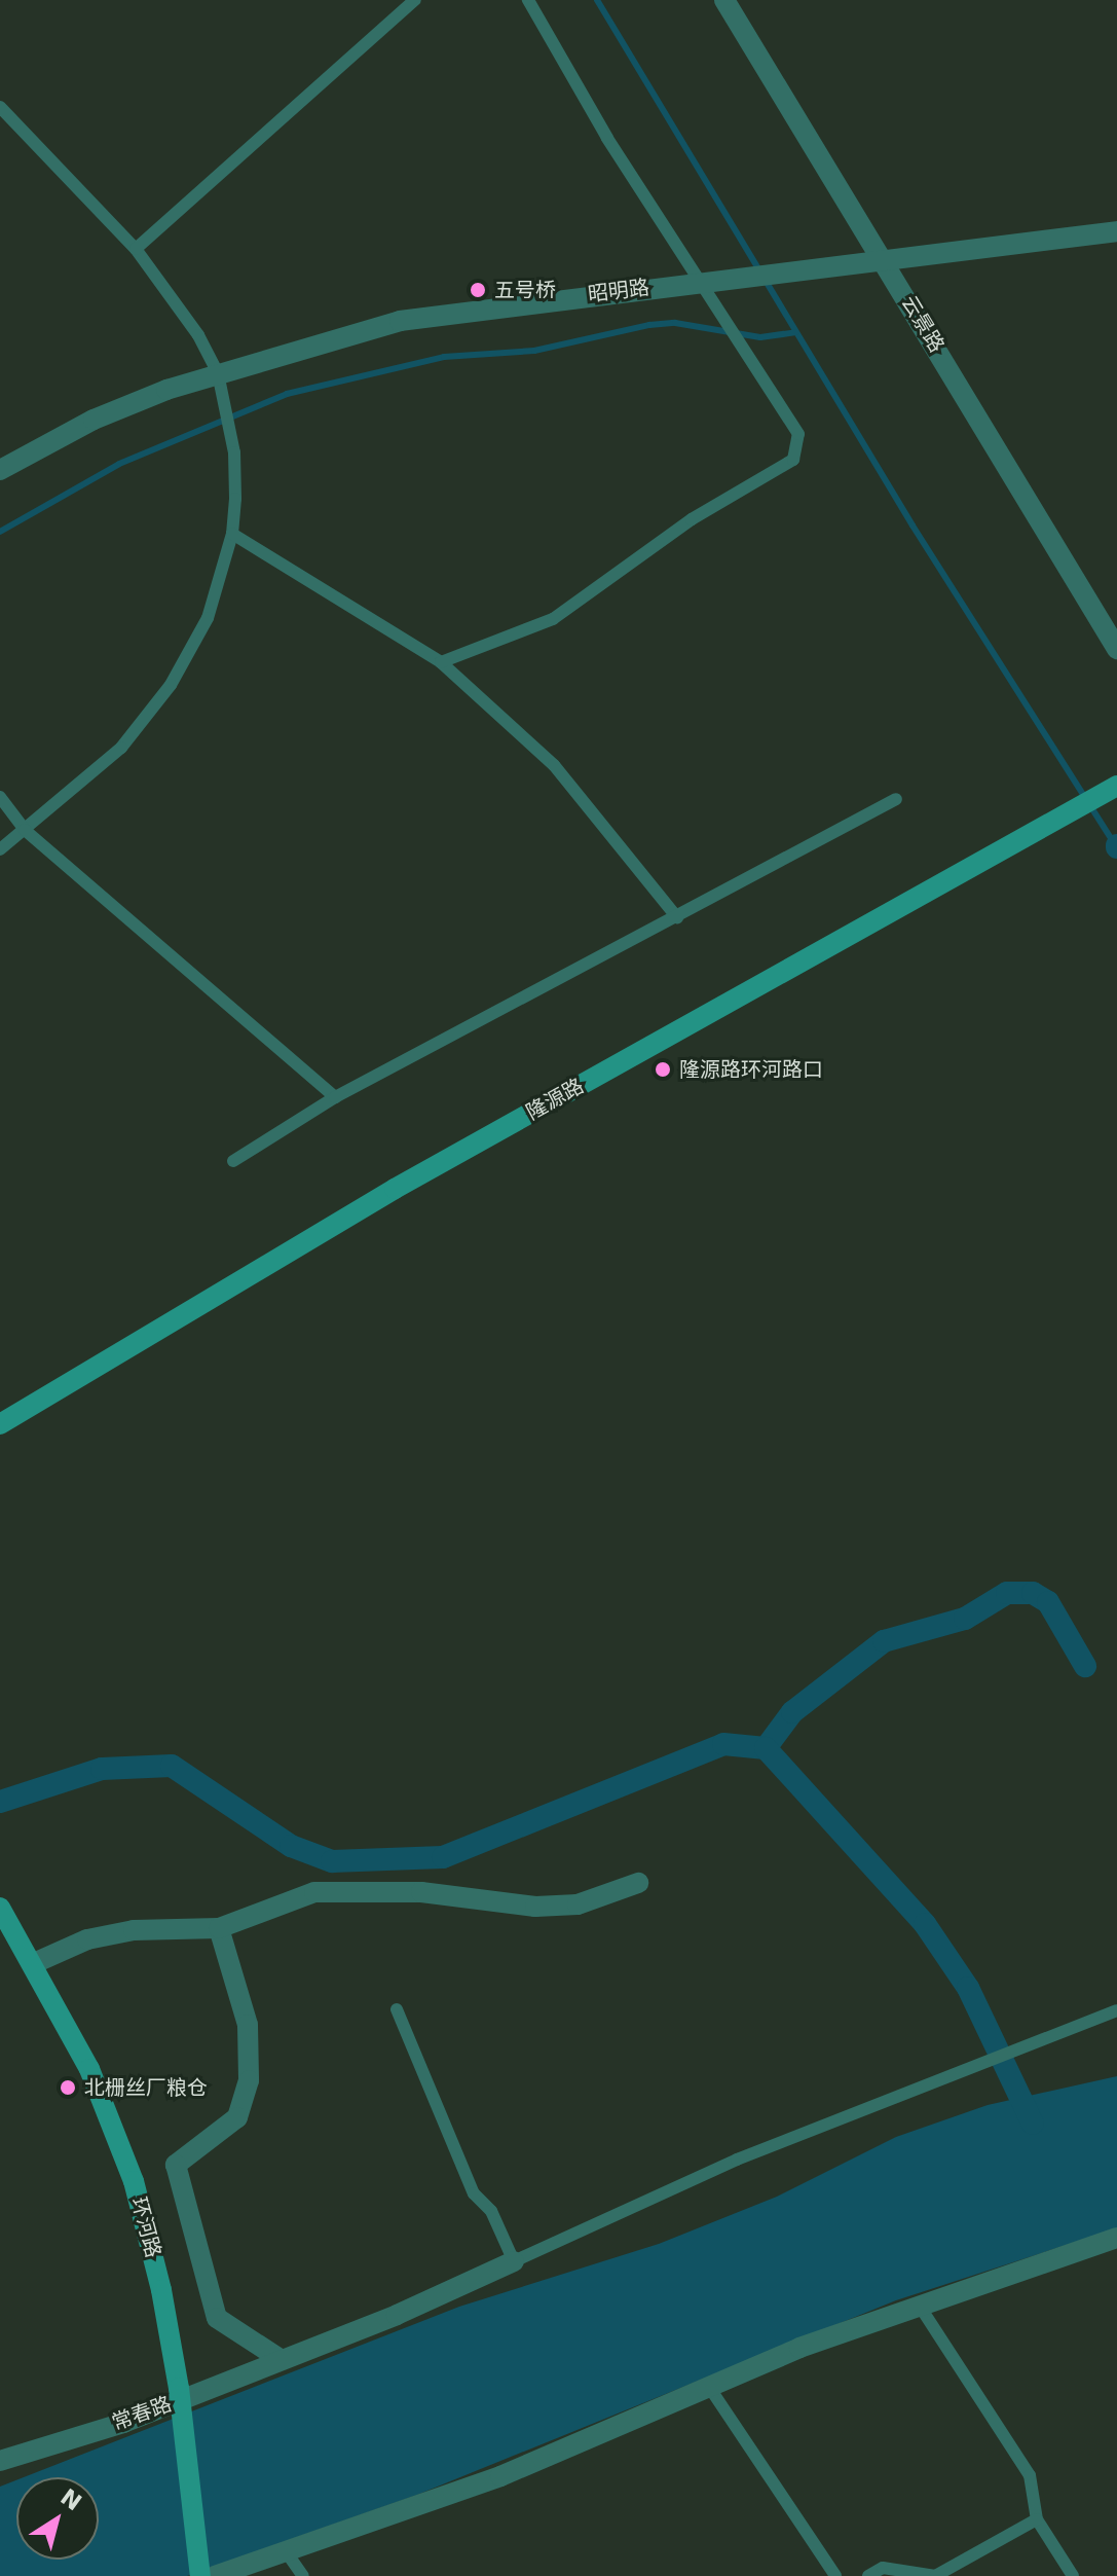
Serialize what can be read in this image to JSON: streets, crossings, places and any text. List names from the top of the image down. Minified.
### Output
{"streets":{"main road":["隆源路","环河路"],"street":["昭明路","云景路","常春路"]},"crossings":[["昭明路","云景路"]],"places":["五号桥","隆源路环河路口","北栅丝厂粮仓"],"north":"top right"}
